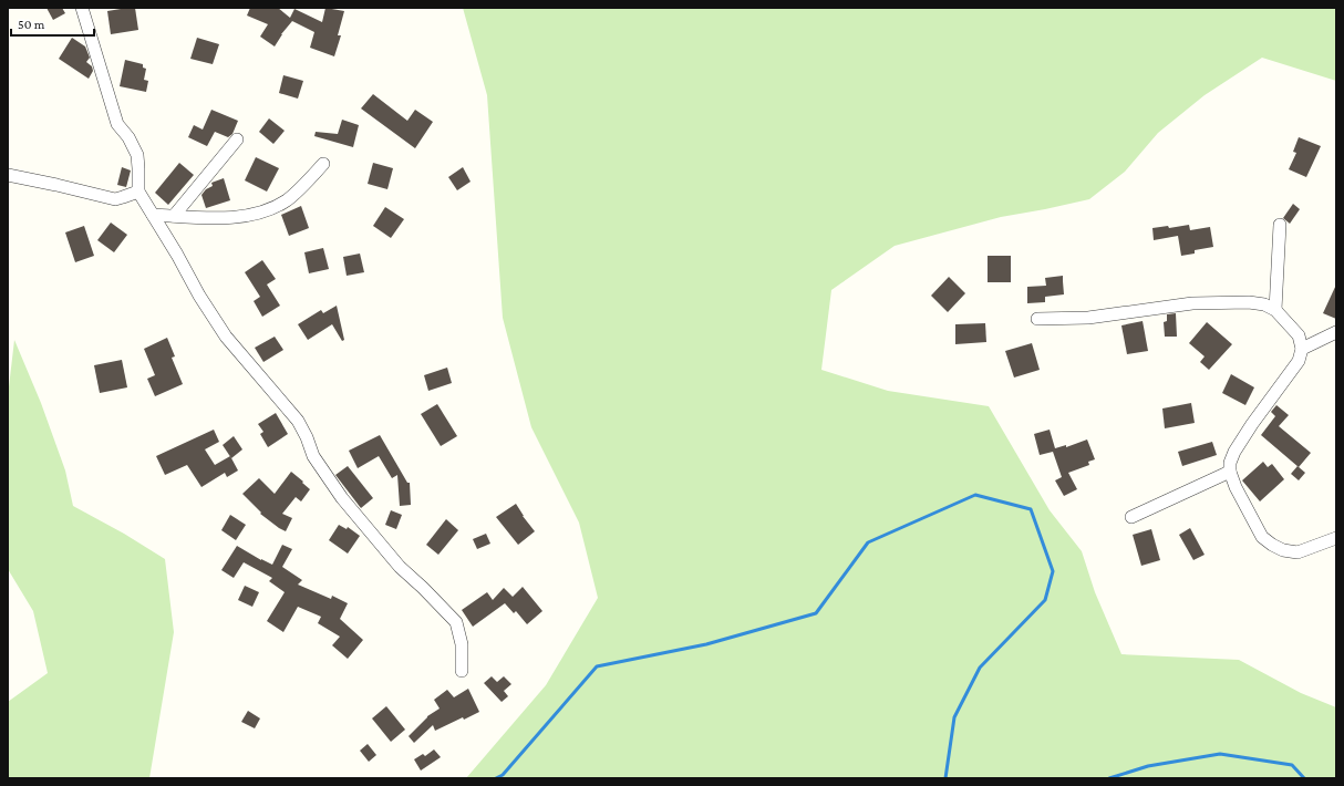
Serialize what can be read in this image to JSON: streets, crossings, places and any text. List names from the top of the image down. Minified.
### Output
{"scale_bar":"50 m"}
